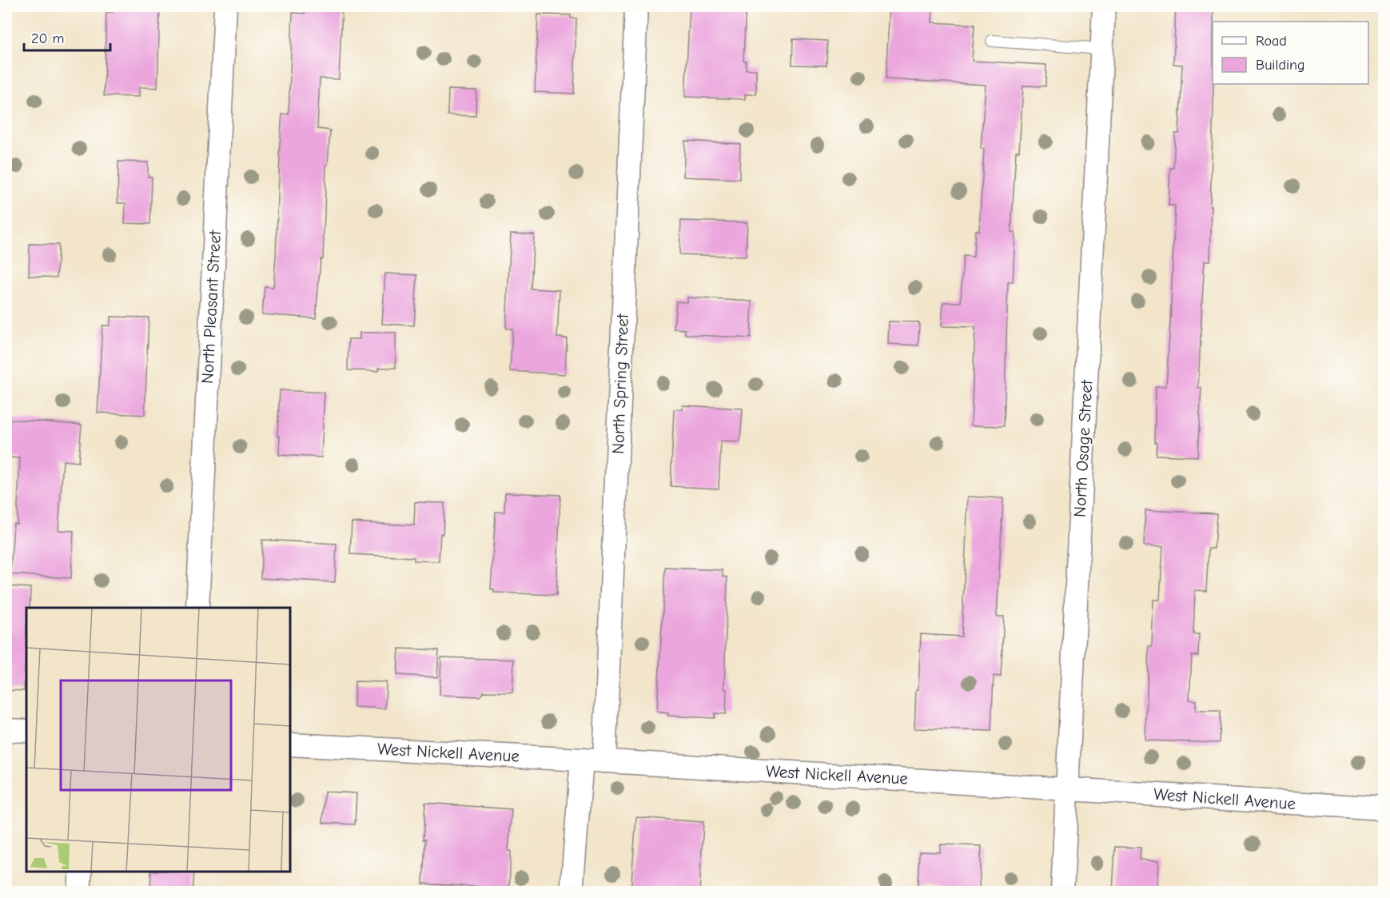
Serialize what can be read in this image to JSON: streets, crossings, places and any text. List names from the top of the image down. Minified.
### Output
{"streets":{"street":["North Pleasant Street","North Spring Street","North Osage Street","West Nickell Avenue"]},"crossings":[["North Spring Street","West Nickell Avenue"],["North Osage Street","West Nickell Avenue"]],"legend":["Road","Building"],"scale_bar":"20 m"}
